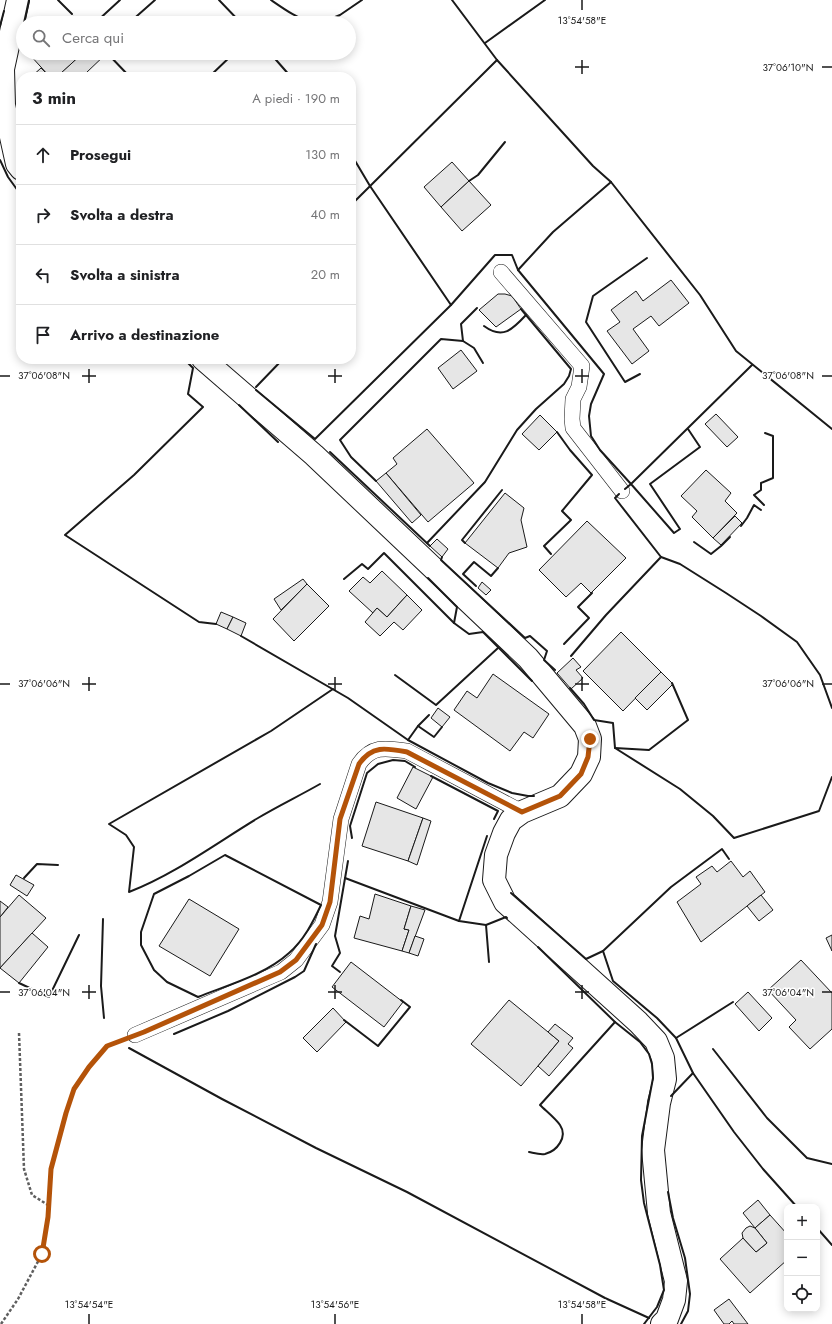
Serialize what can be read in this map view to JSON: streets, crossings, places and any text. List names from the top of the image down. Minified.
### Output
{"page":{"search":"Cerca qui","heading":["3 min","A piedi · 190 m"],"list":[["Prosegui","130 m"],["Svolta a destra","40 m"],["Svolta a sinistra","20 m"],"Arrivo a destinazione"],"map_buttons":["+","−"]},"coordinates":["13°54'58\"E","37°06'10\"N","37°06'08\"N","37°06'06\"N","37°06'04\"N","13°54'54\"E","13°54'56\"E"]}
